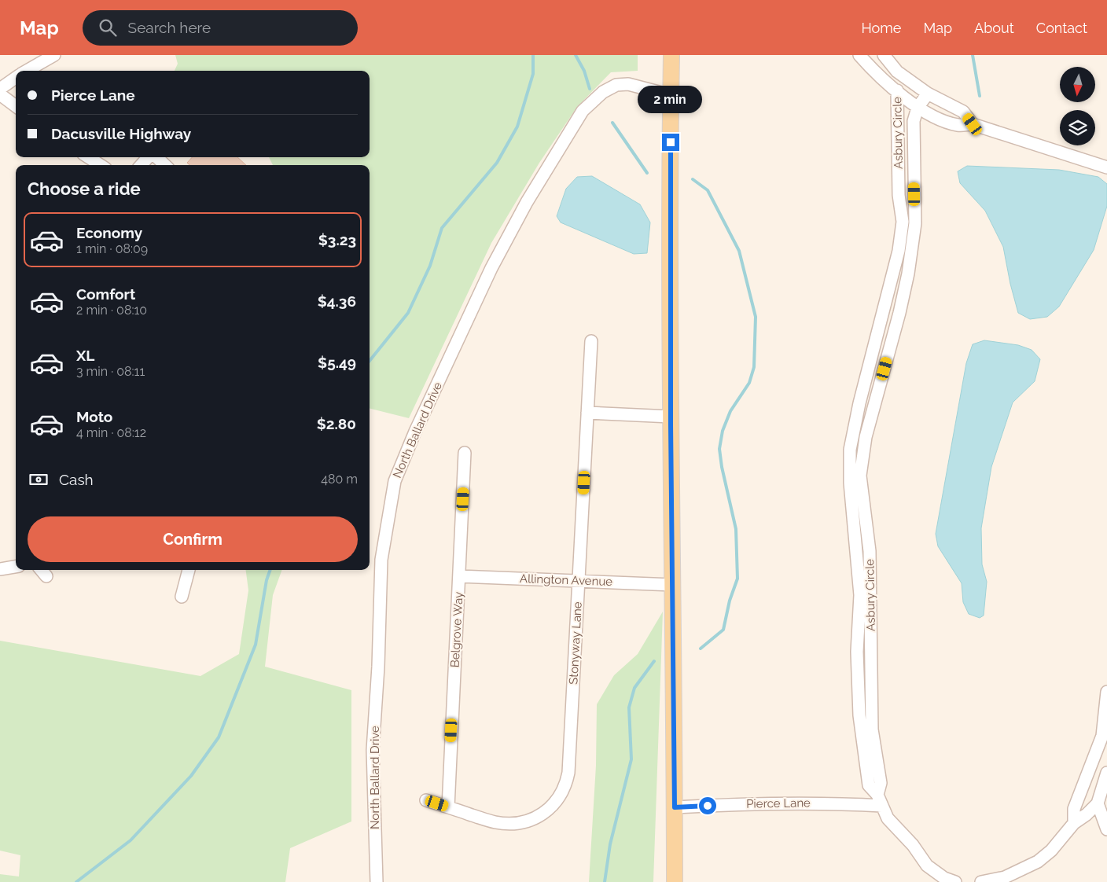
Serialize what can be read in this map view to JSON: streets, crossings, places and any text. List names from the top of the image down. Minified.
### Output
{"streets":{"street":["Asbury Circle","North Ballard Drive","Allington Avenue","Belgrove Way","Stonyway Lane","Pierce Lane"]},"crossings":[["Asbury Circle","Pierce Lane"],["Allington Avenue","Belgrove Way"],["Allington Avenue","Stonyway Lane"],["Belgrove Way","Stonyway Lane"]],"north":"bottom","page":{"header":"Map","search":"Search here","nav":["Home","Map","About","Contact"],"banner":["Pierce Lane","Dacusville Highway"],"bubble":"2 min","heading":"Choose a ride","list":[{"name":"Economy","note":"1 min · 08:09","value":"$3.23"},{"name":"Comfort","note":"2 min · 08:10","value":"$4.36"},{"name":"XL","note":"3 min · 08:11","value":"$5.49"},{"name":"Moto","note":"4 min · 08:12","value":"$2.80"}],"pay":["Cash","480 m"],"buttons":"Confirm"}}
